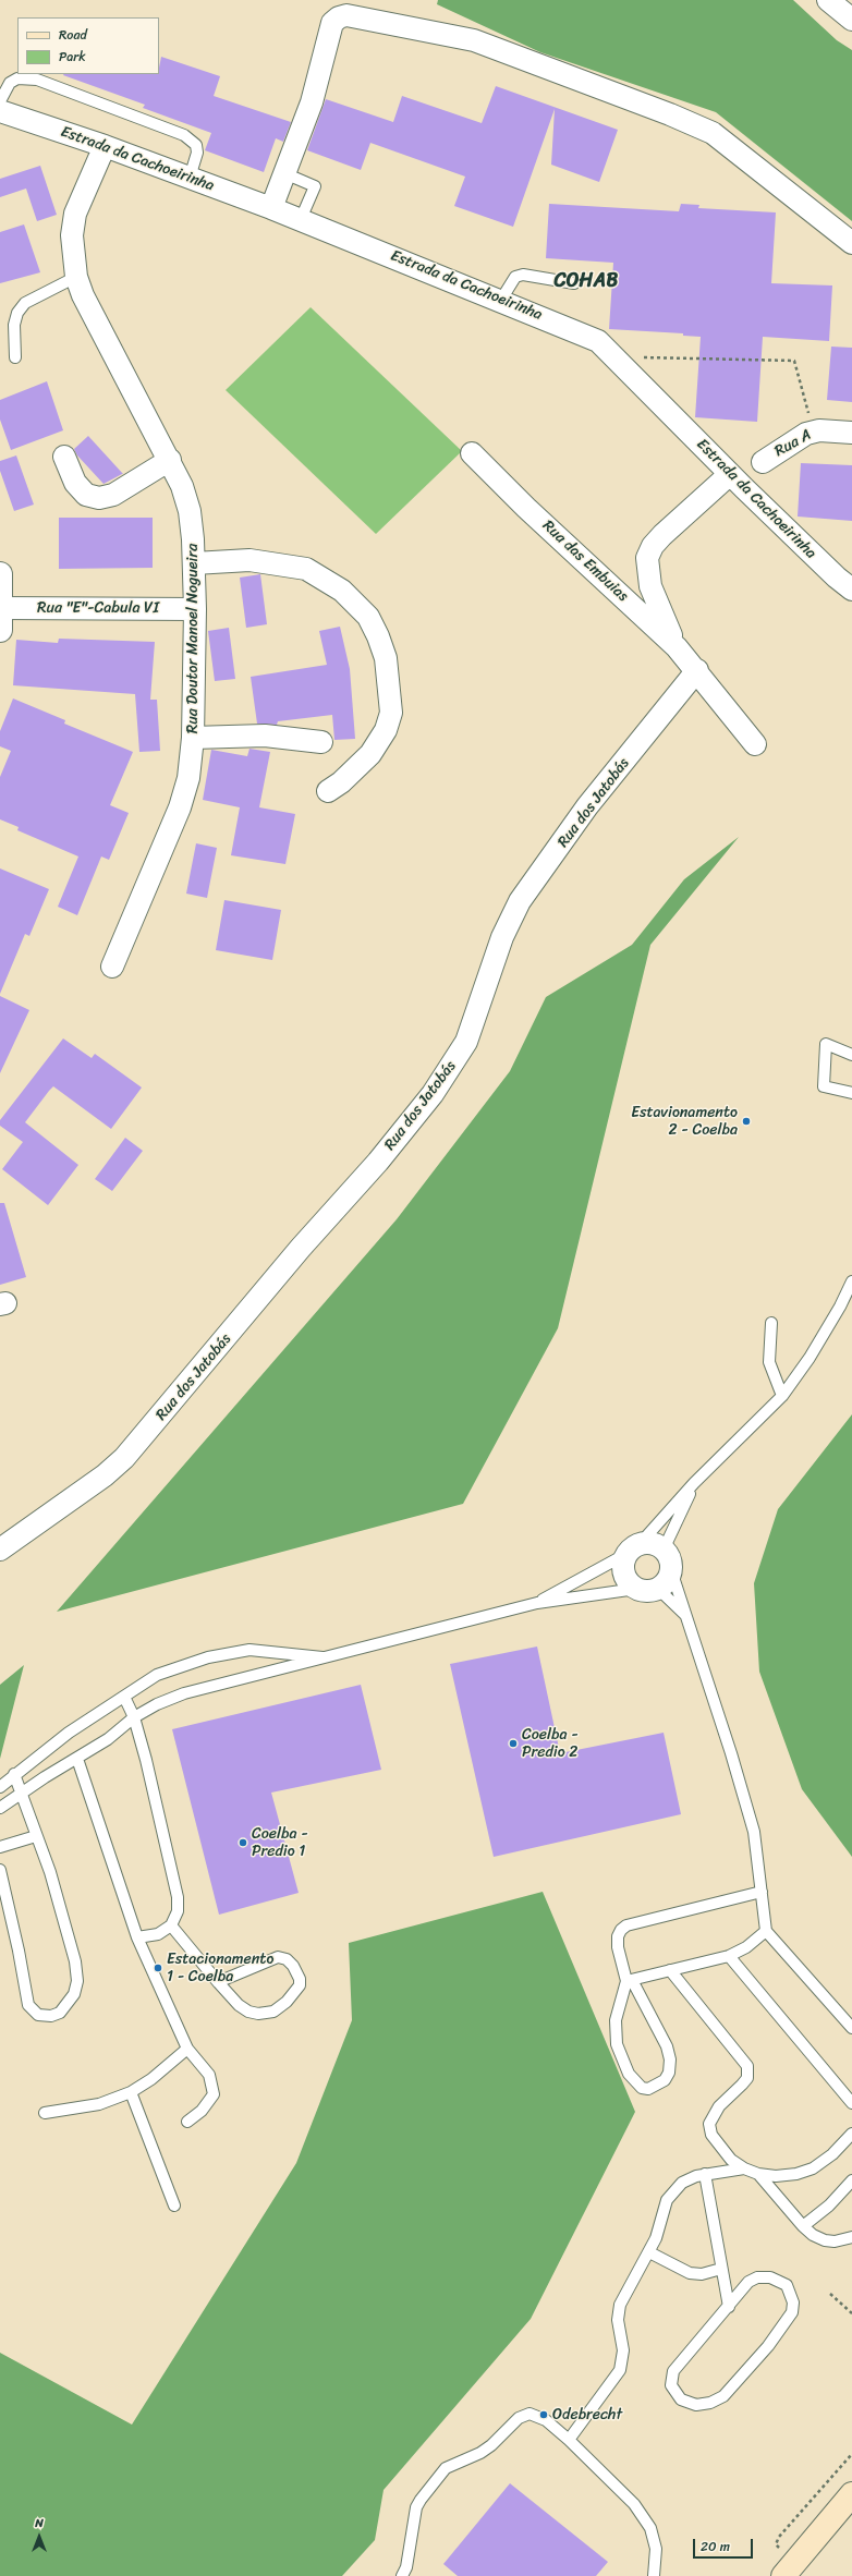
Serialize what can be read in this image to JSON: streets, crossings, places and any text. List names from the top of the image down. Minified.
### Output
{"streets":{"street":["Estrada da Cachoeirinha","Rua A","Rua das Embuias","Rua \"E\"-Cabula VI","Rua Doutor Manoel Nogueira","Rua dos Jatobás"]},"crossings":[["Estrada da Cachoeirinha","Rua Doutor Manoel Nogueira"],["Rua das Embuias","Rua dos Jatobás"],["Rua \"E\"-Cabula VI","Rua Doutor Manoel Nogueira"]],"districts":["COHAB"],"places":["Estavionamento 2 - Coelba","Coelba - Predio 2","Coelba - Predio 1","Estacionamento 1 - Coelba","Odebrecht"],"legend":["Road","Park"],"scale_bar":"20 m","north":"top"}
